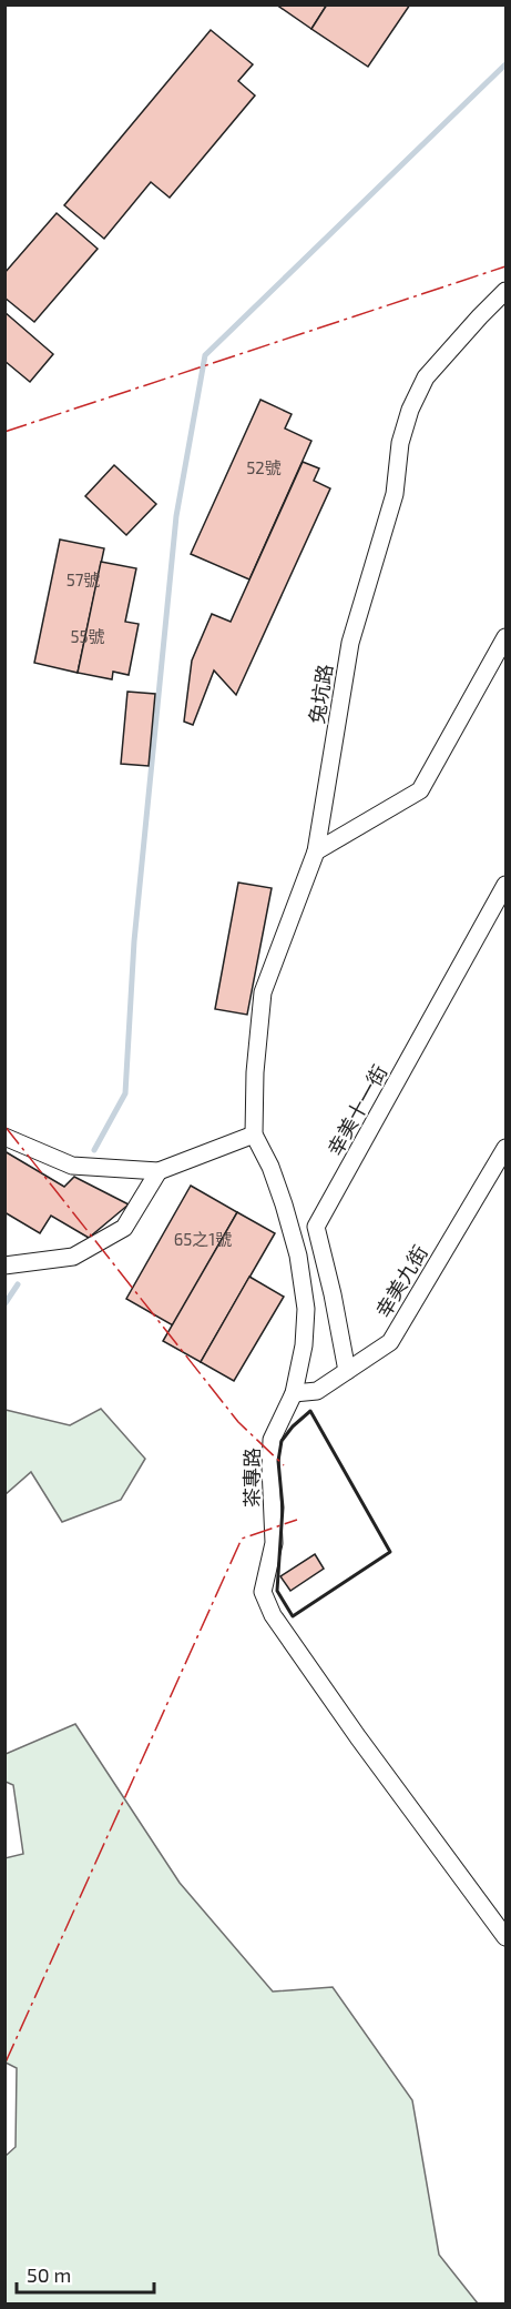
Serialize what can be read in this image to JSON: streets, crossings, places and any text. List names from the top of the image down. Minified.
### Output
{"streets":{"street":["兔坑路","幸美十一街","幸美九街","茶專路"]},"crossings":[["兔坑路","茶專路"],["幸美十一街","幸美九街"],["幸美九街","茶專路"]],"house_numbers":["52號","57號","55號","65之1號"],"scale_bar":"50 m"}
